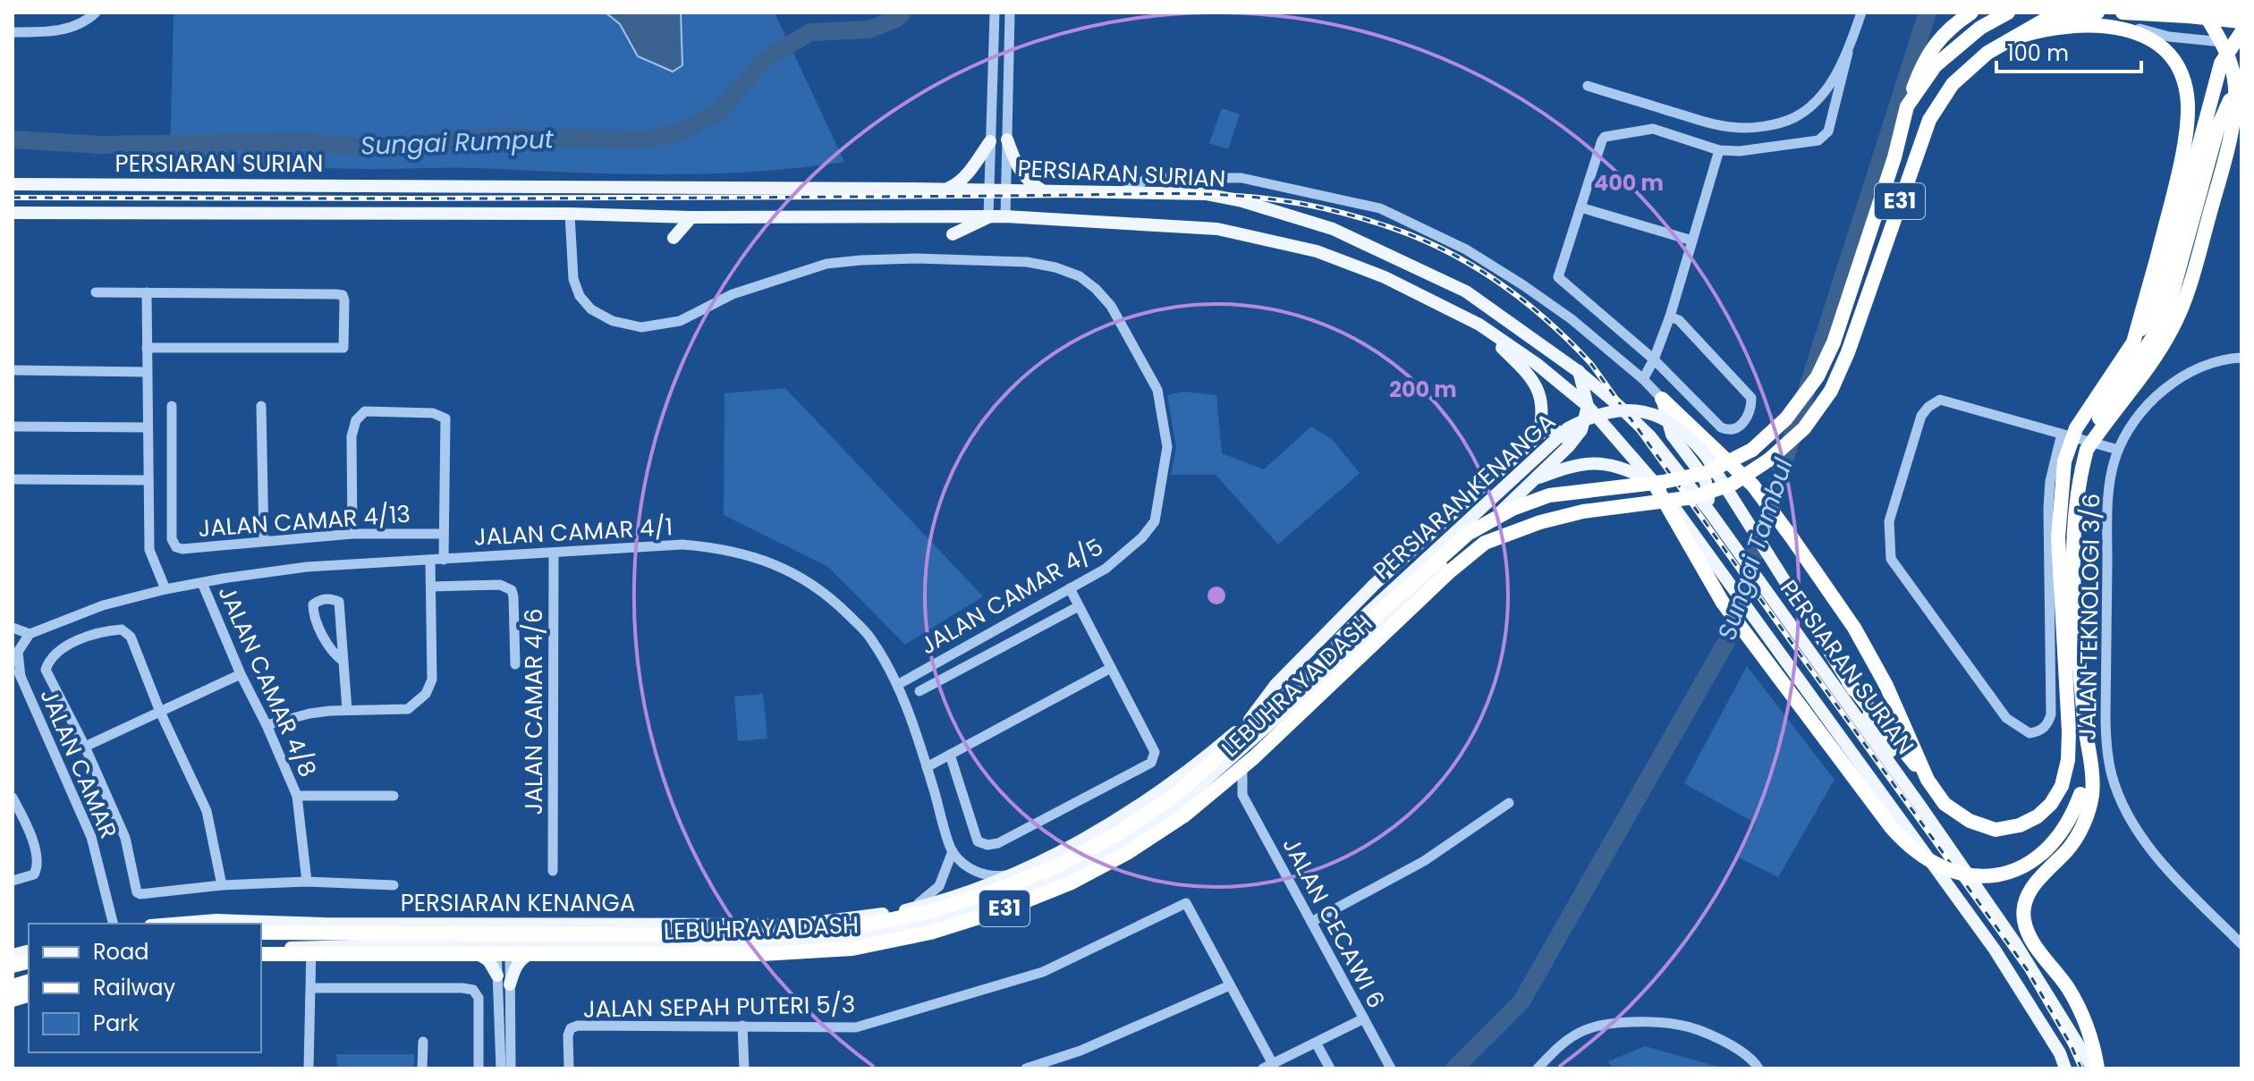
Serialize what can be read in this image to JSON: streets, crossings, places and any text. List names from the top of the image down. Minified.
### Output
{"streets":{"highway":["E31","LEBUHRAYA DASH"],"main road":["PERSIARAN SURIAN","PERSIARAN KENANGA"],"street":["JALAN CAMAR 4/13","JALAN CAMAR 4/1","JALAN CAMAR 4/5","JALAN TEKNOLOGI 3/6","JALAN CAMAR 4/8","JALAN CAMAR 4/6","JALAN CAMAR","JALAN CECAWI 6","JALAN SEPAH PUTERI 5/3"]},"crossings":[["PERSIARAN SURIAN","PERSIARAN KENANGA"],["PERSIARAN SURIAN","JALAN CAMAR 4/5"],["JALAN CAMAR 4/1","JALAN CAMAR 4/5"],["JALAN CAMAR 4/1","JALAN CAMAR 4/8"],["JALAN CAMAR 4/1","JALAN CAMAR 4/6"]],"water":["Sungai Rumput","Sungai Tambul"],"legend":["Road","Railway","Park"],"scale_bar":"100 m","rings":["400 m","200 m"]}
